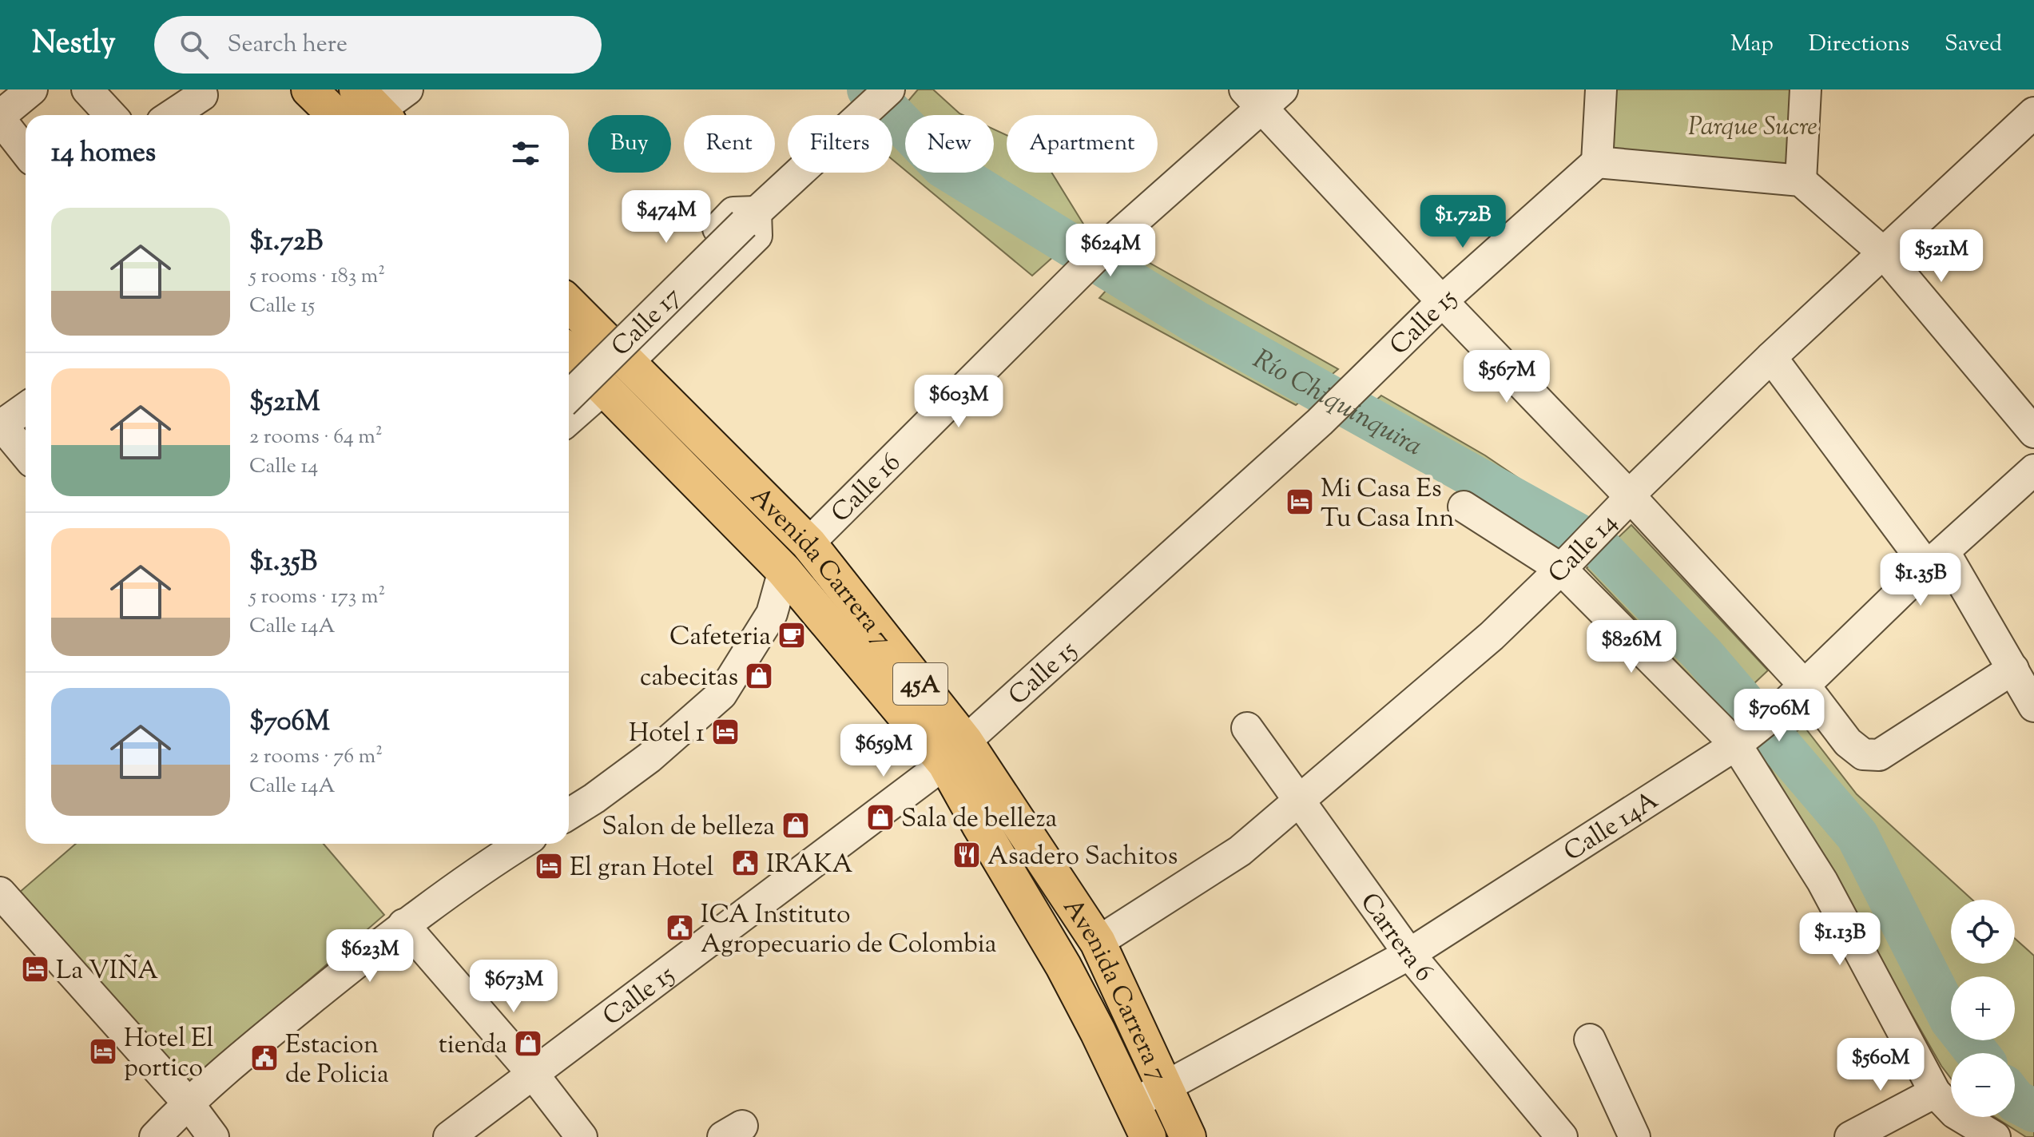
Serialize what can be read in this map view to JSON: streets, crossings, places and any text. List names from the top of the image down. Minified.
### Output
{"streets":{"main road":["Avenida Carrera 7","45A"],"street":["Calle 17","Calle 15","Calle 16","Calle 14","Calle 14A","Carrera 6"]},"crossings":[["Calle 17","Avenida Carrera 7"],["Calle 15","Avenida Carrera 7"],["Calle 16","Avenida Carrera 7"],["Calle 14","Avenida Carrera 7"],["Calle 14","Carrera 6"],["Avenida Carrera 7","Calle 14A"],["Calle 14A","Carrera 6"]],"water":["Río Chiquinquira"],"parks":["Parque Sucre"],"places":{"hotel":["Mi Casa Es Tu Casa Inn","Hotel 1","El gran Hotel","La VIÑA","Hotel El portico"],"cafe":["Cafeteria"],"shop":["cabecitas","Sala de belleza","Salon de belleza","tienda"],"restaurant":["Asadero Sachitos"],"public building":["IRAKA","ICA Instituto Agropecuario de Colombia","Estacion de Policia"]},"page":{"header":"Nestly","search":"Search here","nav":["Map","Directions","Saved"],"chip":["Buy","Rent","Filters","New","Apartment"],"heading":"14 homes","price":["$474M","$1.72B","$624M","$521M","$567M","$603M","$1.35B","$826M","$706M","$659M","$1.13B","$623M","$673M","$560M"],"list":[{"name":"$1.72B","note":"5 rooms · 183 m² · Calle 15"},{"name":"$521M","note":"2 rooms · 64 m² · Calle 14"},{"name":"$1.35B","note":"5 rooms · 173 m² · Calle 14A"},{"name":"$706M","note":"2 rooms · 76 m² · Calle 14A"}],"map_buttons":["+","−"]}}
